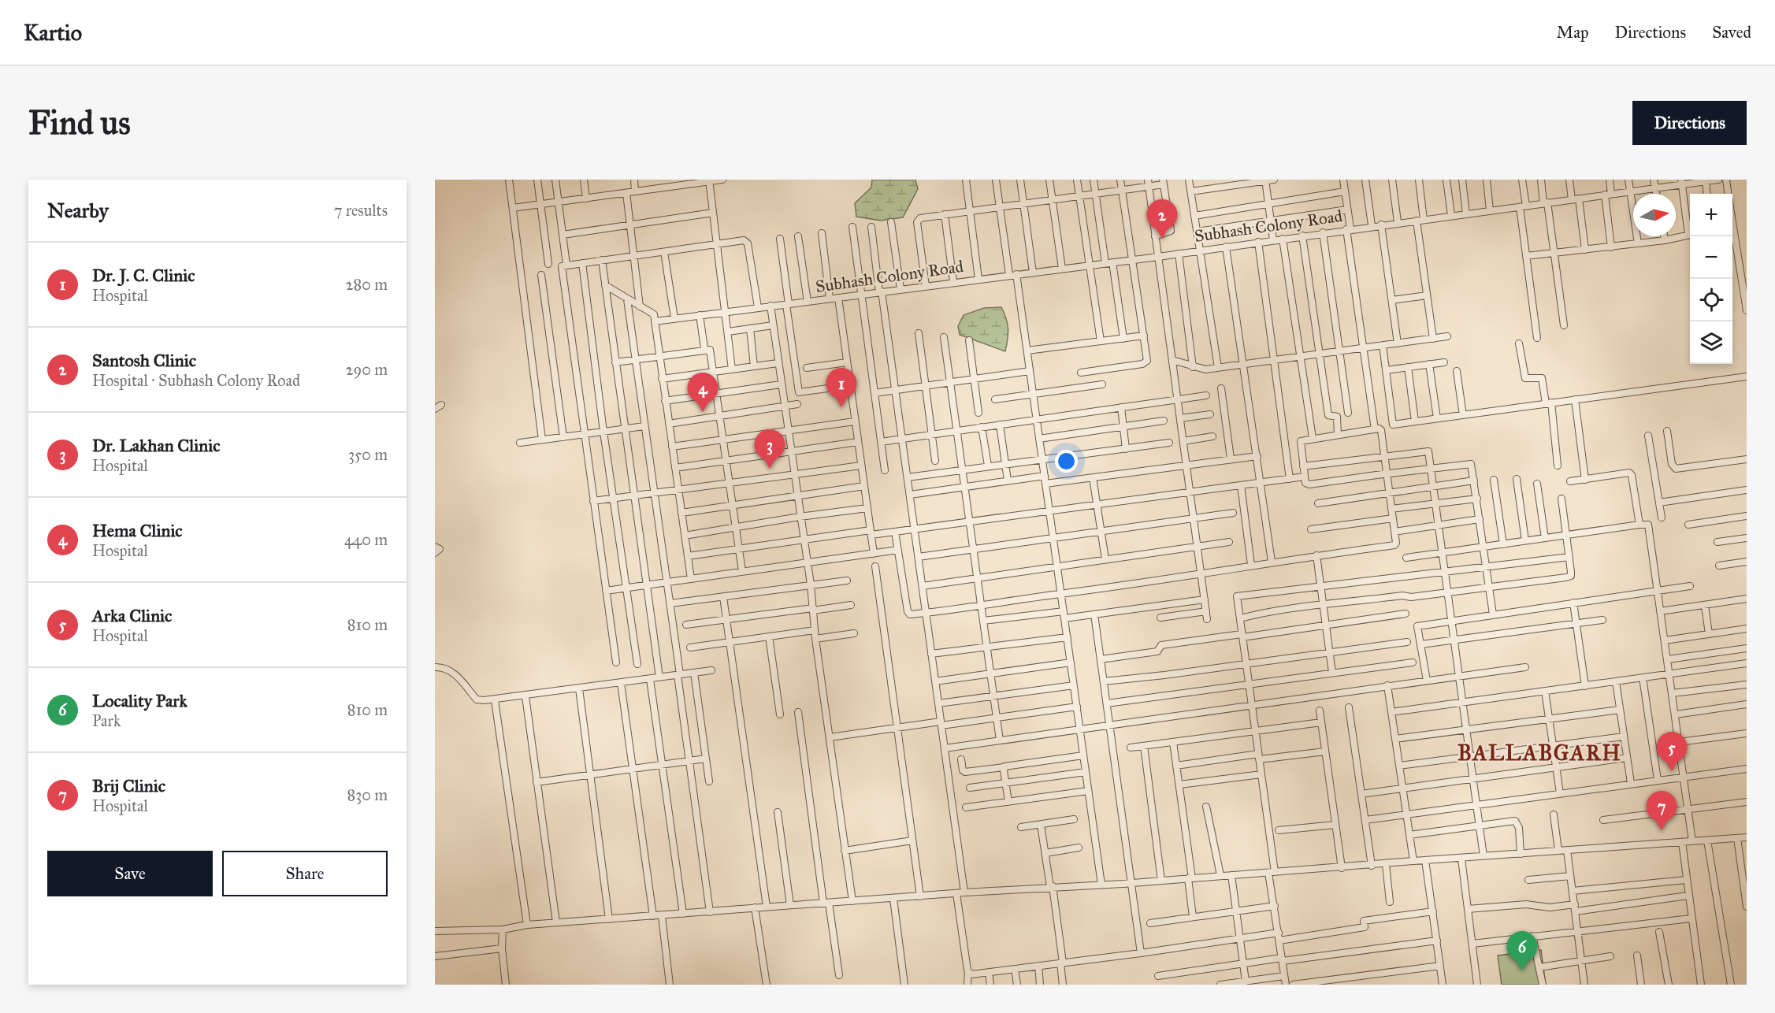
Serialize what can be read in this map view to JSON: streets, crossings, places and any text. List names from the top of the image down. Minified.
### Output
{"streets":{"street":["Subhash Colony Road"]},"districts":["BALLABGARH"],"north":"right","page":{"header":"Kartio","nav":["Map","Directions","Saved"],"buttons":["Directions",["Save","Share"]],"title":"Find us","heading":["Nearby","7 results"],"map_buttons":["+","−"],"pins":["2","1","4","3","5","7","6"],"list":[{"mark":"1","name":"Dr. J. C. Clinic","note":"Hospital","value":"280 m"},{"mark":"2","name":"Santosh Clinic","note":"Hospital · Subhash Colony Road","value":"290 m"},{"mark":"3","name":"Dr. Lakhan Clinic","note":"Hospital","value":"350 m"},{"mark":"4","name":"Hema Clinic","note":"Hospital","value":"440 m"},{"mark":"5","name":"Arka Clinic","note":"Hospital","value":"810 m"},{"mark":"6","name":"Locality Park","note":"Park","value":"810 m"},{"mark":"7","name":"Brij Clinic","note":"Hospital","value":"830 m"}]}}
